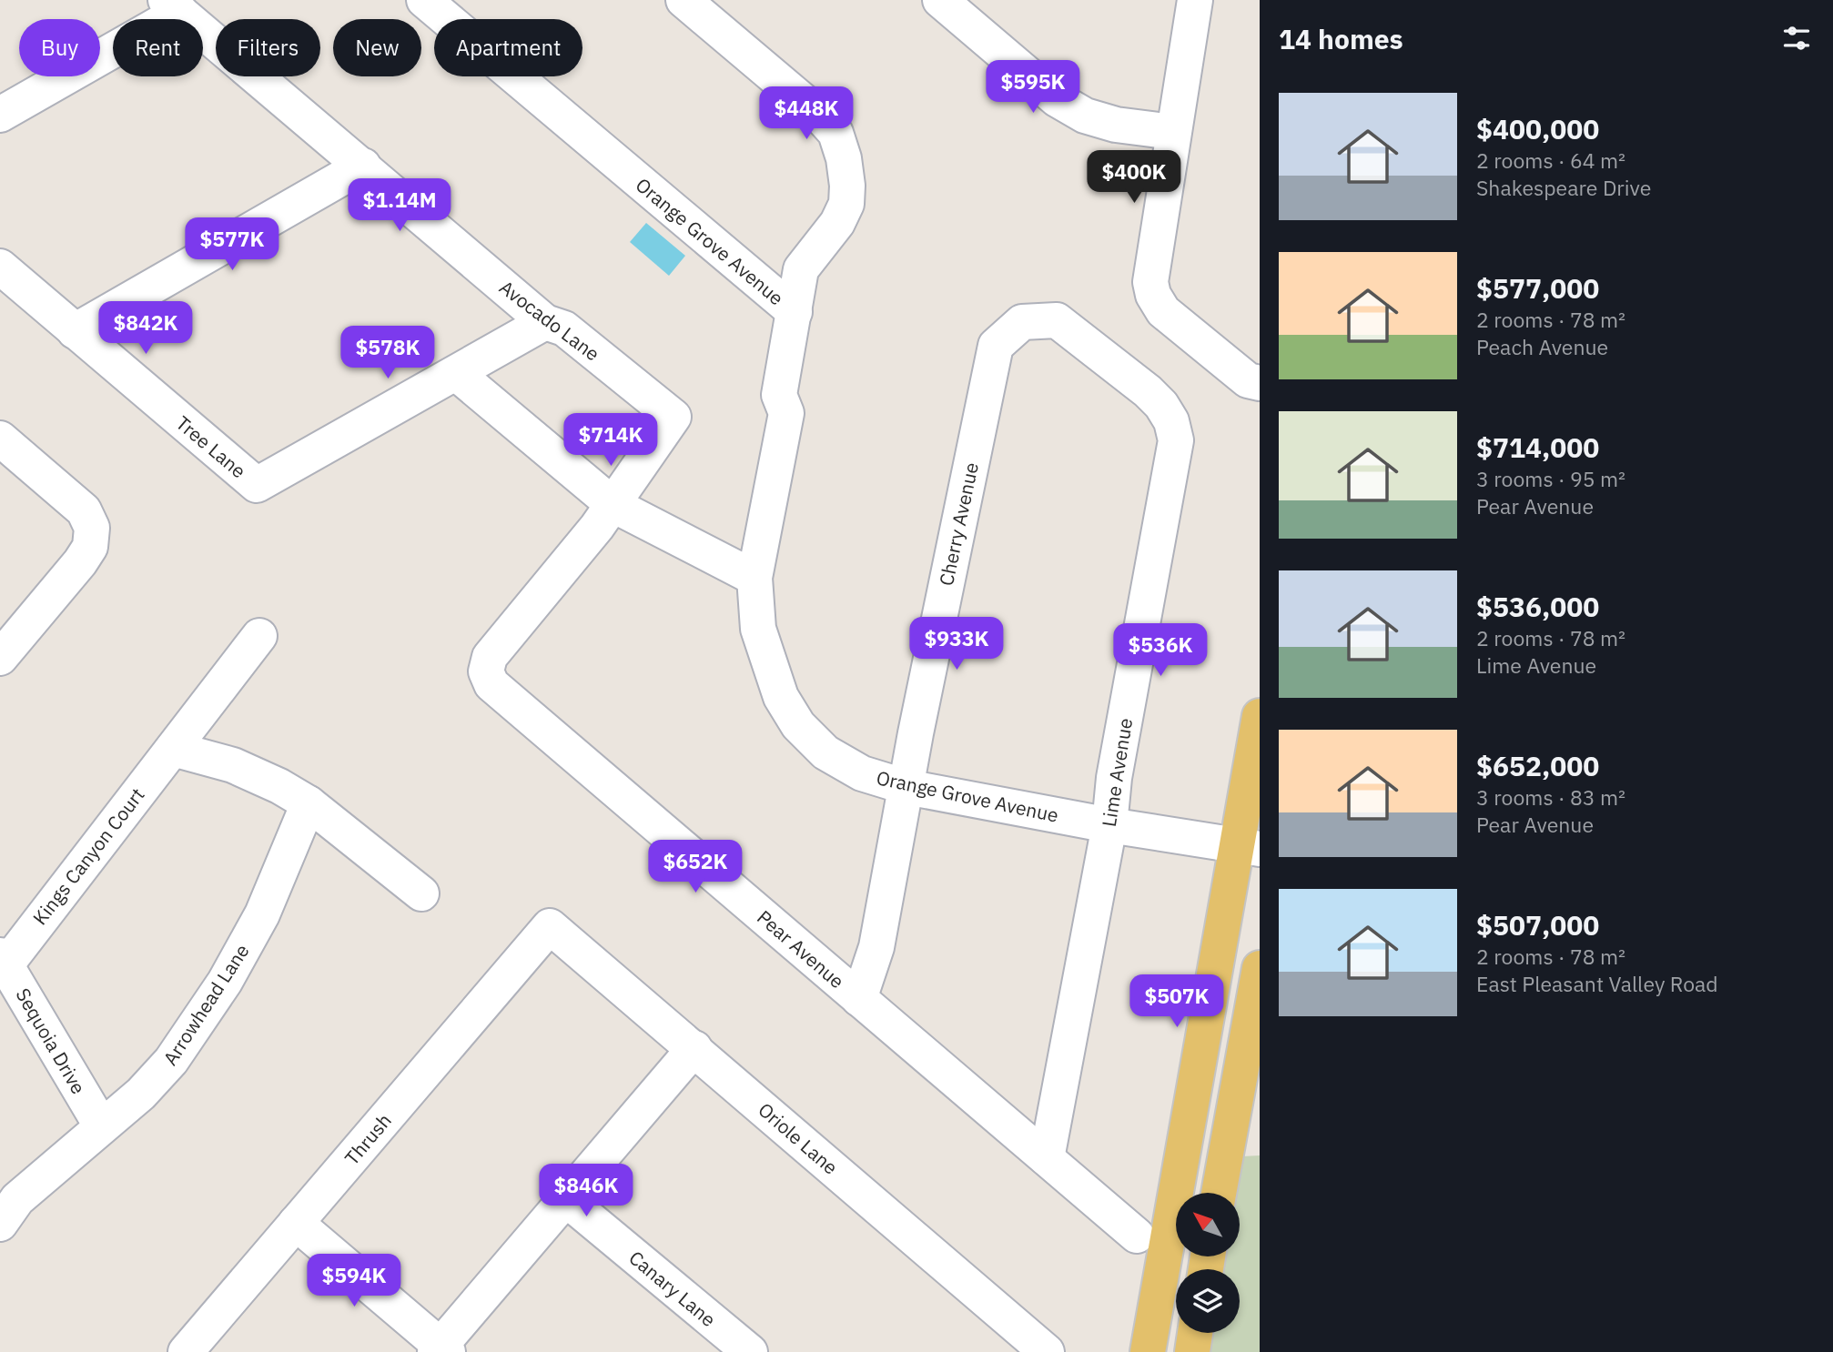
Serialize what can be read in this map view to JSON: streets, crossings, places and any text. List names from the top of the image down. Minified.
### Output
{"streets":{"street":["Orange Grove Avenue","Avocado Lane","Tree Lane","Cherry Avenue","Lime Avenue","Kings Canyon Court","Pear Avenue","Arrowhead Lane","Sequoia Drive","Oriole Lane","Thrush","Canary Lane"]},"crossings":[["Orange Grove Avenue","Cherry Avenue"],["Orange Grove Avenue","Lime Avenue"],["Avocado Lane","Tree Lane"],["Avocado Lane","Pear Avenue"],["Cherry Avenue","Lime Avenue"],["Cherry Avenue","Pear Avenue"],["Lime Avenue","Pear Avenue"],["Kings Canyon Court","Sequoia Drive"],["Arrowhead Lane","Sequoia Drive"],["Oriole Lane","Thrush"]],"north":"top left","page":{"heading":"14 homes","chip":["Buy","Rent","Filters","New","Apartment"],"price":["$595K","$448K","$400K","$1.14M","$577K","$842K","$578K","$714K","$933K","$536K","$652K","$507K","$846K","$594K"],"list":[{"name":"$400,000","note":"2 rooms · 64 m² · Shakespeare Drive"},{"name":"$577,000","note":"2 rooms · 78 m² · Peach Avenue"},{"name":"$714,000","note":"3 rooms · 95 m² · Pear Avenue"},{"name":"$536,000","note":"2 rooms · 78 m² · Lime Avenue"},{"name":"$652,000","note":"3 rooms · 83 m² · Pear Avenue"},{"name":"$507,000","note":"2 rooms · 78 m² · East Pleasant Valley Road"}]}}
